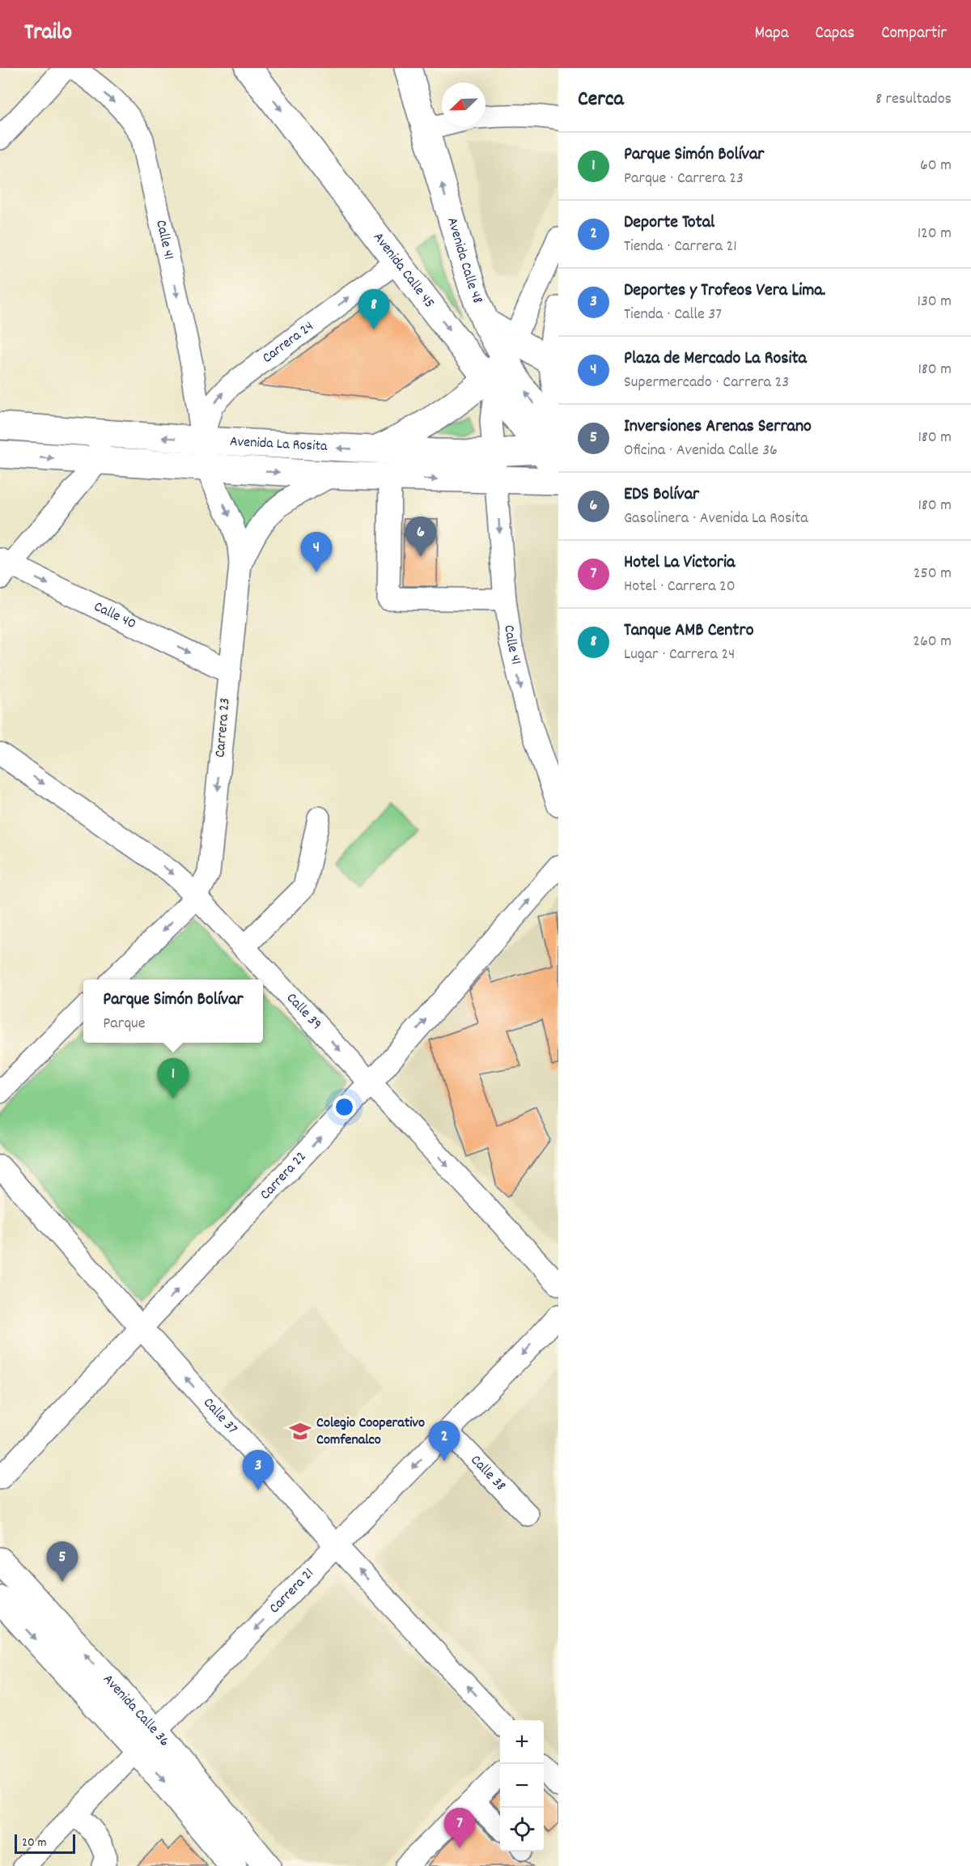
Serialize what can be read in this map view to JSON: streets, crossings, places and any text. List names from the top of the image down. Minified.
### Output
{"streets":{"main road":["Avenida Calle 48","Avenida Calle 45","Avenida La Rosita","Avenida Calle 36"],"street":["Calle 41","Carrera 24","Calle 40","Carrera 23","Calle 39","Carrera 22","Calle 37","Calle 38","Carrera 21"]},"crossings":[["Calle 41","Avenida Calle 45"],["Calle 41","Carrera 24"],["Calle 41","Avenida La Rosita"],["Calle 41","Carrera 23"],["Avenida Calle 48","Avenida Calle 45"],["Avenida Calle 48","Avenida La Rosita"],["Avenida Calle 45","Carrera 24"],["Avenida Calle 45","Avenida La Rosita"],["Carrera 24","Avenida La Rosita"],["Carrera 24","Carrera 23"],["Avenida La Rosita","Carrera 23"],["Calle 40","Carrera 23"],["Carrera 23","Calle 39"],["Calle 39","Carrera 22"],["Carrera 22","Calle 37"],["Calle 37","Carrera 21"],["Calle 38","Carrera 21"],["Carrera 21","Avenida Calle 36"]],"one_way":["Calle 41","Avenida Calle 48","Avenida Calle 45","Carrera 24","Calle 40","Carrera 23","Calle 39","Carrera 22","Calle 37","Carrera 21"],"places":{"school or university":["Colegio Cooperativo Comfenalco"]},"scale_bar":"20 m","north":"bottom left","page":{"header":"Trailo","nav":["Mapa","Capas","Compartir"],"heading":["Cerca","8 resultados"],"list":[{"mark":"1","name":"Parque Simón Bolívar","note":"Parque · Carrera 23","value":"60 m"},{"mark":"2","name":"Deporte Total","note":"Tienda · Carrera 21","value":"120 m"},{"mark":"3","name":"Deportes y Trofeos Vera Lima.","note":"Tienda · Calle 37","value":"130 m"},{"mark":"4","name":"Plaza de Mercado La Rosita","note":"Supermercado · Carrera 23","value":"180 m"},{"mark":"5","name":"Inversiones Arenas Serrano","note":"Oficina · Avenida Calle 36","value":"180 m"},{"mark":"6","name":"EDS Bolívar","note":"Gasolinera · Avenida La Rosita","value":"180 m"},{"mark":"7","name":"Hotel La Victoria","note":"Hotel · Carrera 20","value":"250 m"},{"mark":"8","name":"Tanque AMB Centro","note":"Lugar · Carrera 24","value":"260 m"}],"pins":["8","6","4","1","2","3","5","7"],"popup":["Parque Simón Bolívar","Parque"],"map_buttons":["+","−"],"scale":"20 m"}}
